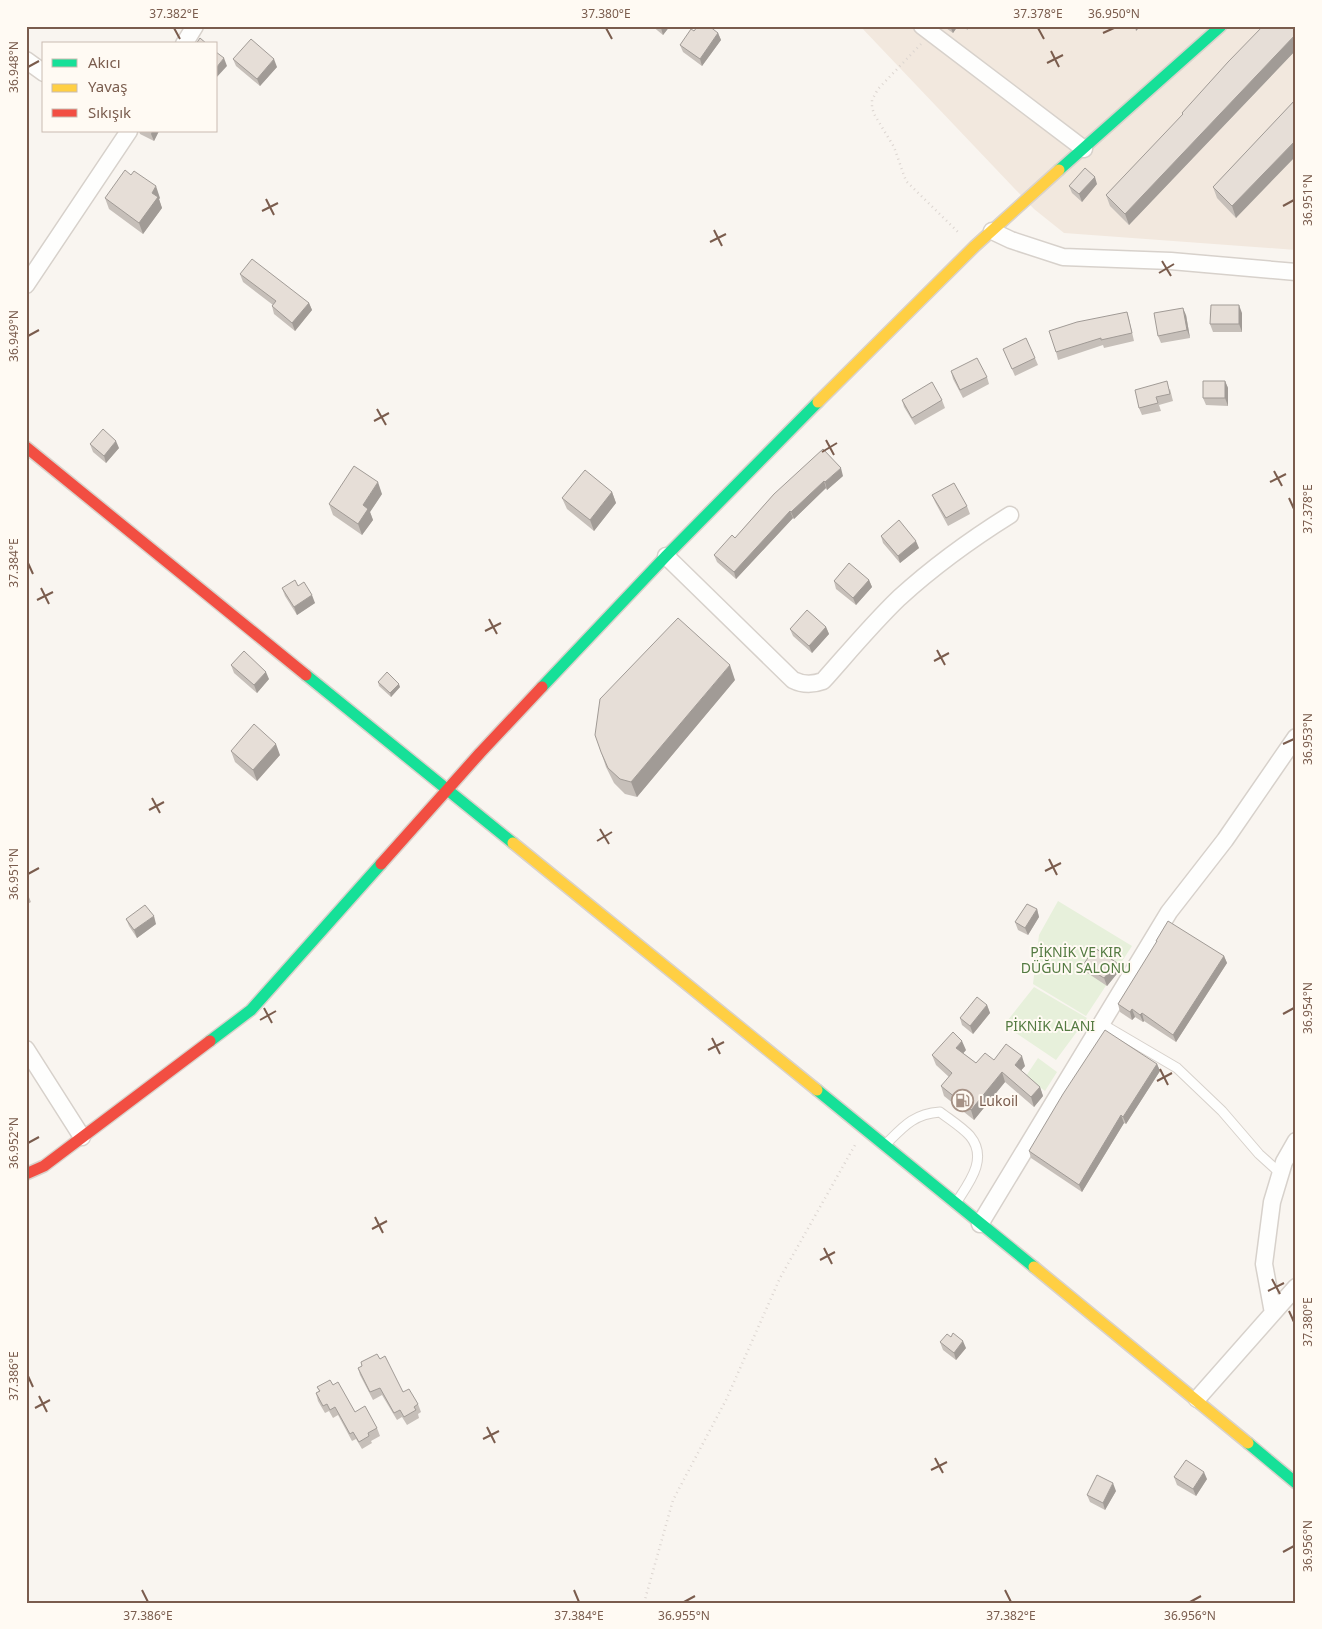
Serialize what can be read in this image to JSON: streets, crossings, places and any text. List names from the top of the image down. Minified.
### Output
{"parks":["PİKNİK VE KIR DÜĞUN SALONU","PİKNİK ALANI"],"places":{"fuel station":["Lukoil"]},"legend":["Akıcı","Yavaş","Sıkışık"],"coordinates":["37.382°E","37.380°E","37.378°E","36.950°N","36.948°N","36.951°N","36.949°N","37.384°E","36.953°N","36.954°N","36.952°N","37.386°E","36.956°N","36.955°N"]}
